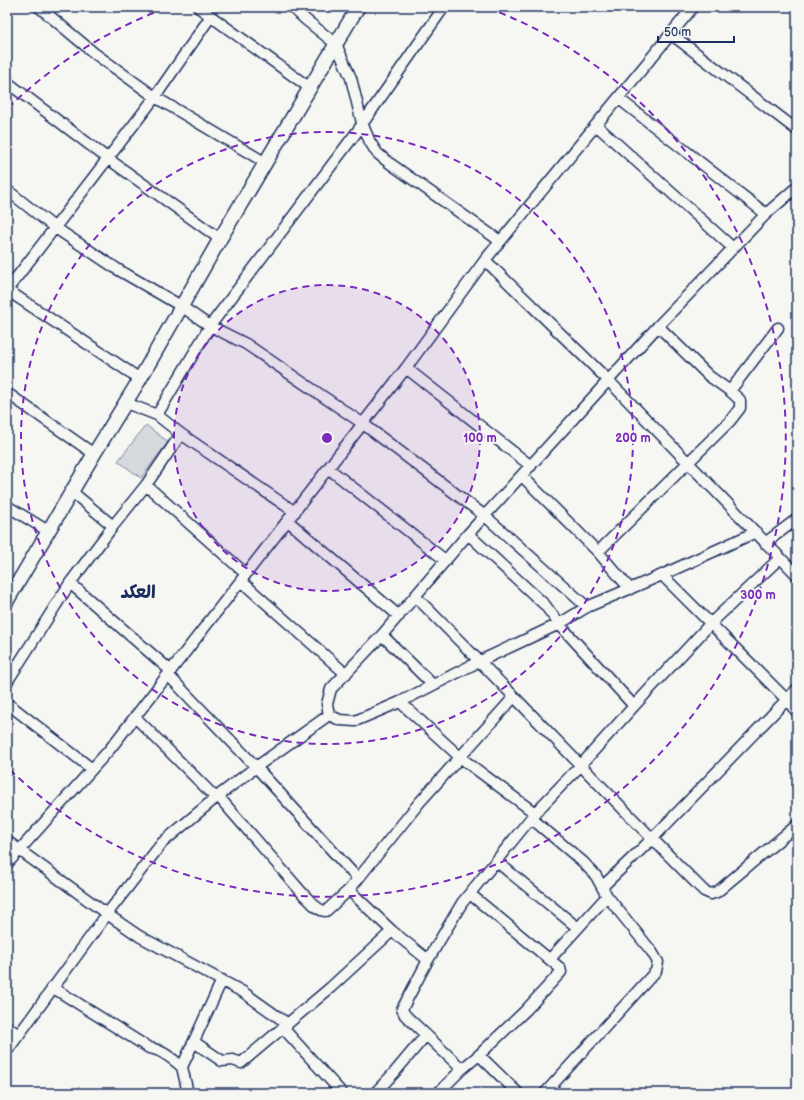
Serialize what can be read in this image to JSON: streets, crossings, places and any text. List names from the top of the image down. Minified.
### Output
{"districts":["العكد"],"scale_bar":"50 m","rings":["100 m","200 m","300 m"]}
